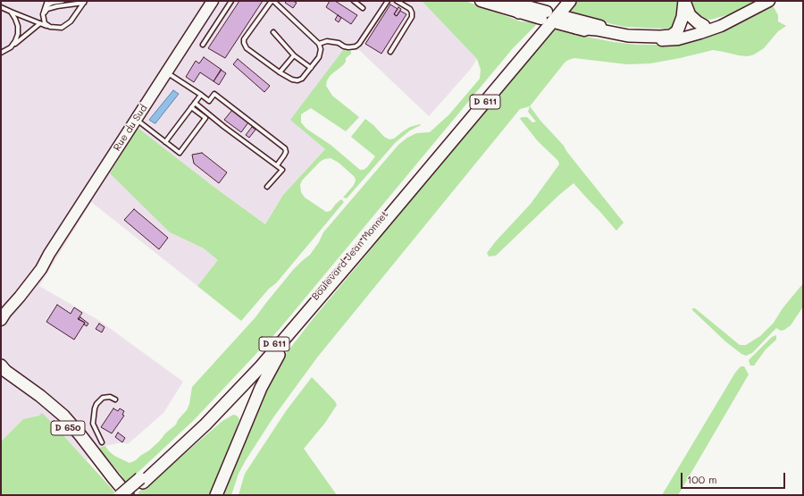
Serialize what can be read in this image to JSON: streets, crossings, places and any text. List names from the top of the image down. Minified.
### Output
{"streets":{"main road":["D 611","Boulevard Jean Monnet","D 650"],"street":["Rue du Sud"]},"crossings":[["Boulevard Jean Monnet","D 650"]],"scale_bar":"100 m"}
